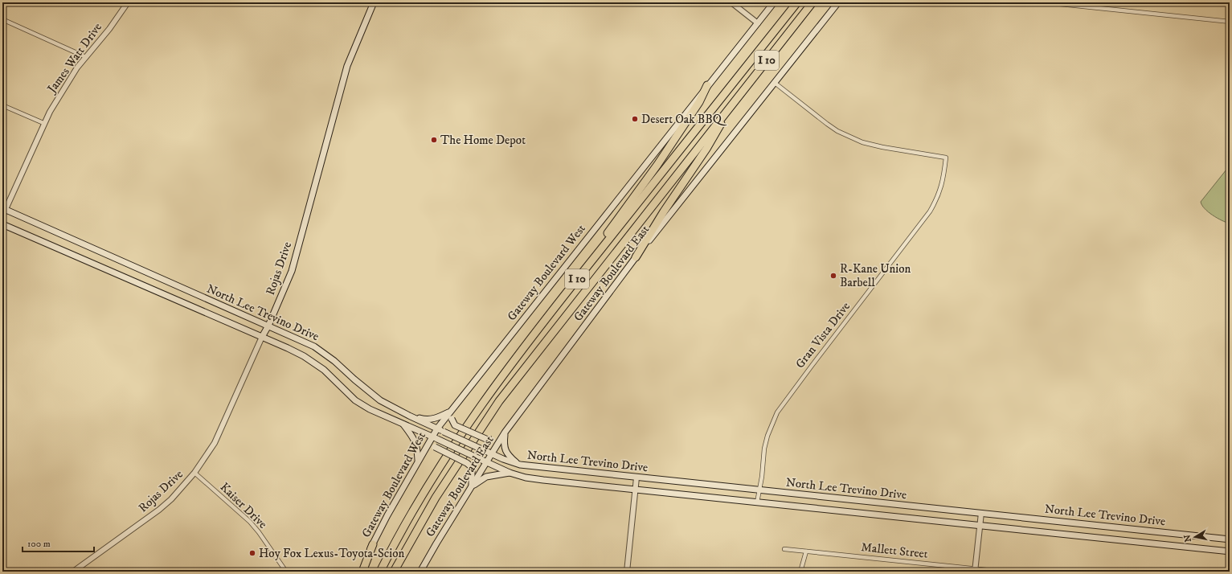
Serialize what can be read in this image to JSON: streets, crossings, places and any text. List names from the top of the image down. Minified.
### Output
{"streets":{"highway":["I 10"],"main road":["Rojas Drive","Gateway Boulevard West","Gateway Boulevard East","North Lee Trevino Drive"],"street":["James Watt Drive","Gran Vista Drive","Kaiser Drive","Mallett Street"]},"crossings":[["James Watt Drive","North Lee Trevino Drive"],["Rojas Drive","North Lee Trevino Drive"],["Rojas Drive","Kaiser Drive"],["Gateway Boulevard West","North Lee Trevino Drive"],["Gateway Boulevard East","North Lee Trevino Drive"],["Gateway Boulevard East","Gran Vista Drive"],["North Lee Trevino Drive","Gran Vista Drive"]],"places":["Desert Oak BBQ","The Home Depot","R-Kane Union Barbell","Hoy Fox Lexus-Toyota-Scion"],"scale_bar":"100 m","north":"left"}
